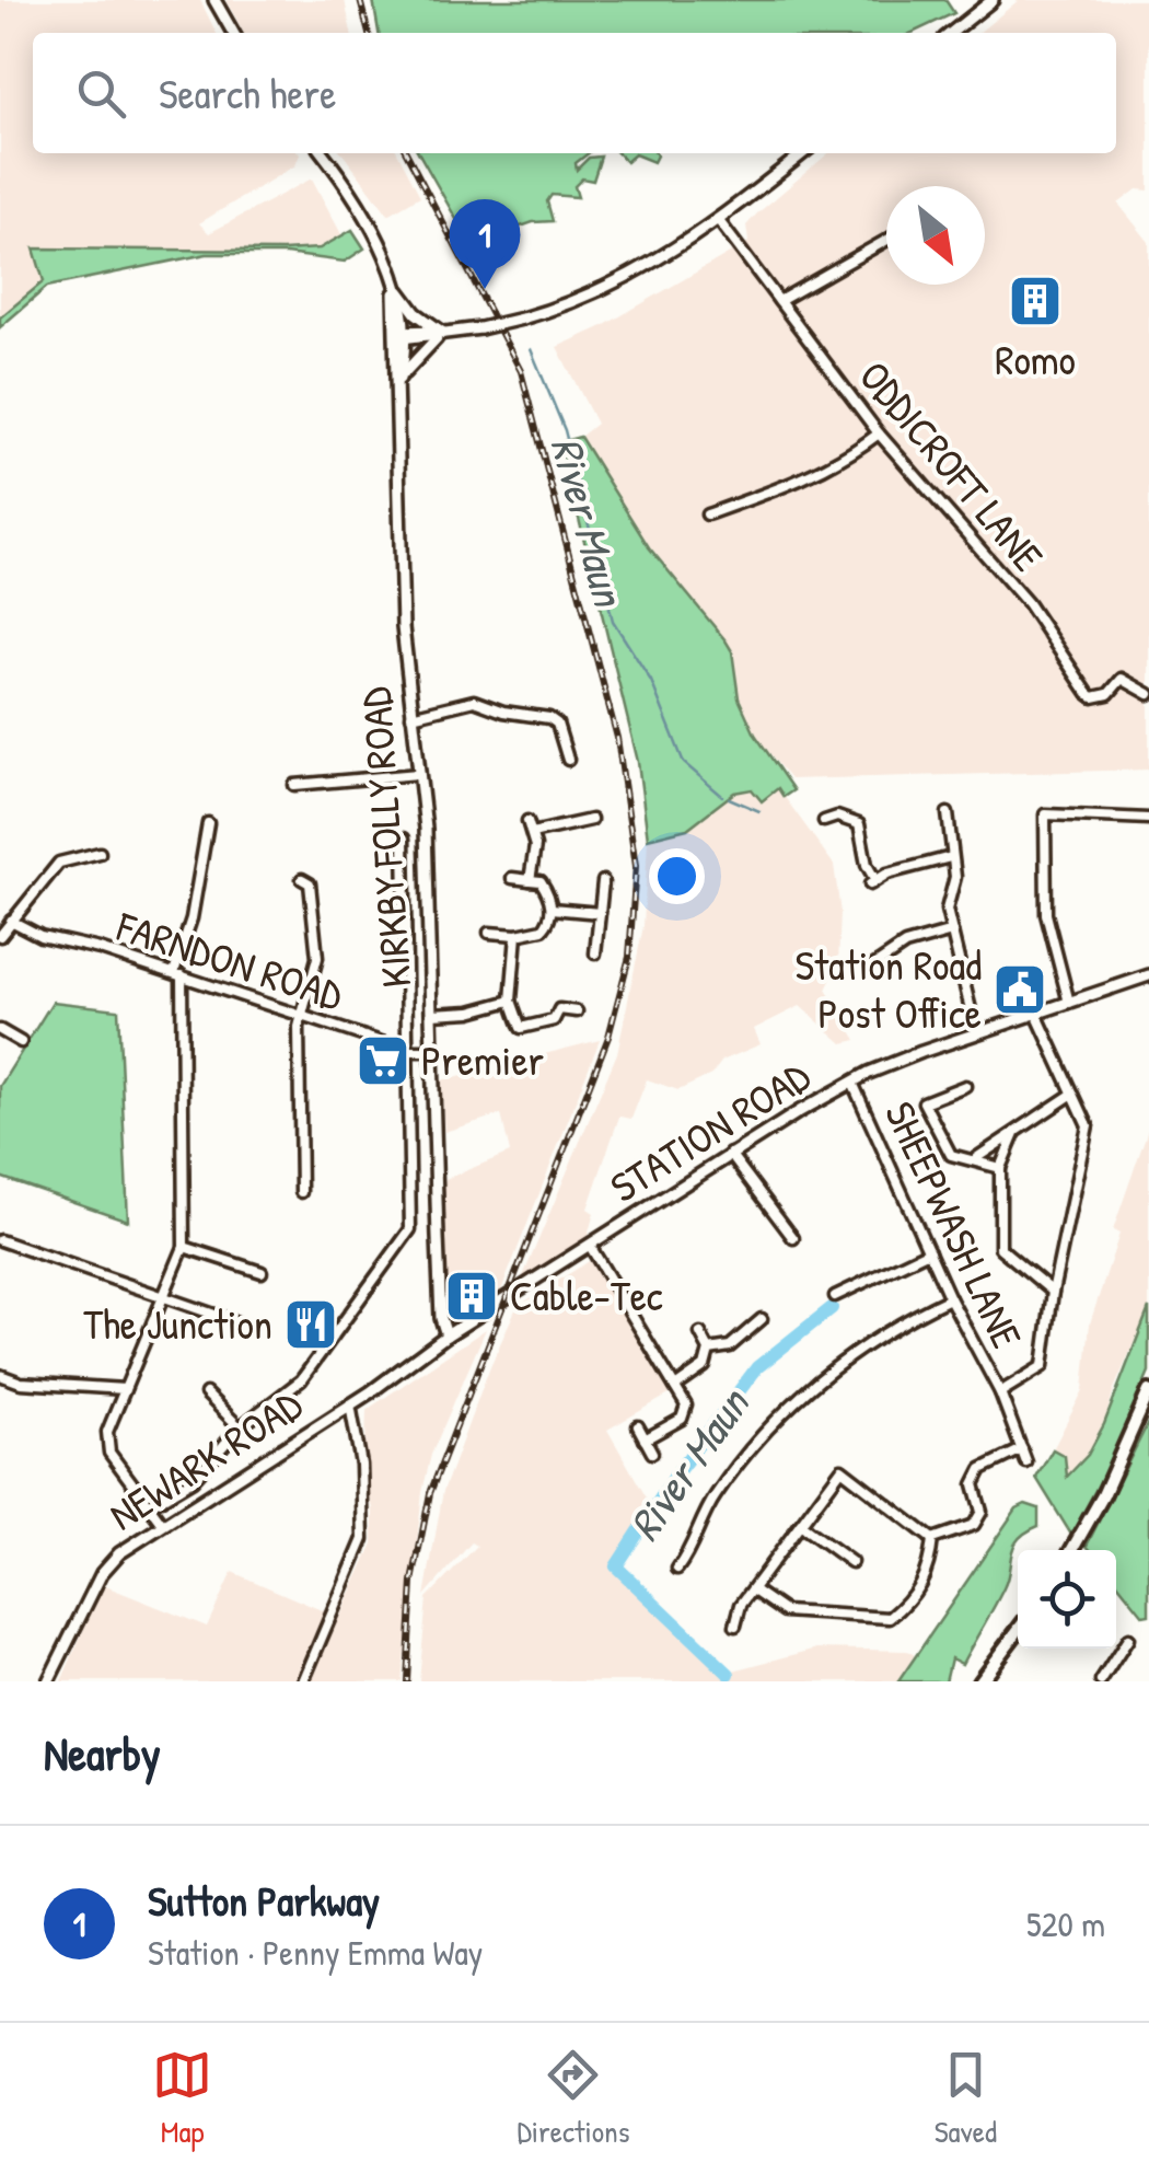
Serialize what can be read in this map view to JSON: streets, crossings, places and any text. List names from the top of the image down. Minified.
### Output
{"streets":{"main road":["KIRKBY FOLLY ROAD","STATION ROAD","NEWARK ROAD"],"street":["ODDICROFT LANE","FARNDON ROAD","SHEEPWASH LANE"]},"crossings":[["KIRKBY FOLLY ROAD","FARNDON ROAD"],["KIRKBY FOLLY ROAD","STATION ROAD"],["KIRKBY FOLLY ROAD","NEWARK ROAD"],["STATION ROAD","SHEEPWASH LANE"],["STATION ROAD","NEWARK ROAD"]],"water":["River Maun"],"places":{"building":["Romo","Cable-Tec"],"public building":["Station Road Post Office"],"supermarket":["Premier"],"restaurant":["The Junction"]},"north":"bottom right","page":{"search":"Search here","pins":"1","heading":"Nearby","list":[{"mark":"1","name":"Sutton Parkway","note":"Station · Penny Emma Way","value":"520 m"}],"nav":["Map","Directions","Saved"]}}
